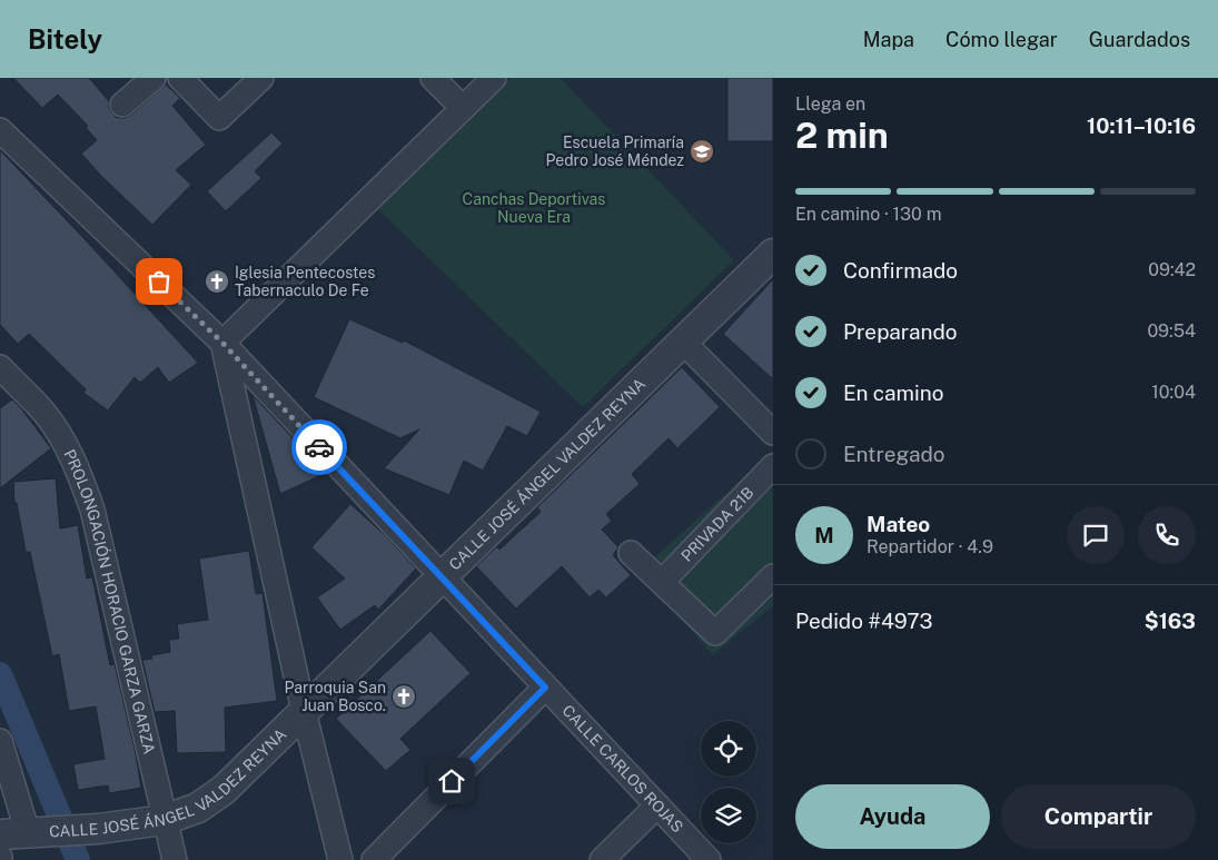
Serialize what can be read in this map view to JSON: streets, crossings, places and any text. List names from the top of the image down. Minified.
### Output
{"streets":{"street":["CALLE JOSÉ ÁNGEL VALDEZ REYNA","PRIVADA 21B","PROLONGACIÓN HORACIO GARZA GARZA","CALLE CARLOS ROJAS"]},"crossings":[["CALLE JOSÉ ÁNGEL VALDEZ REYNA","PROLONGACIÓN HORACIO GARZA GARZA"],["CALLE JOSÉ ÁNGEL VALDEZ REYNA","CALLE CARLOS ROJAS"]],"parks":["Canchas Deportivas Nueva Era"],"places":{"school or university":["Escuela Primaría Pedro José Méndez"],"church":["Iglesia Pentecostes Tabernaculo De Fe","Parroquia San Juan Bosco."]},"page":{"header":"Bitely","nav":["Mapa","Cómo llegar","Guardados"],"heading":["2 min","Llega en","10:11–10:16"],"panel":["Mateo","Repartidor · 4.9","Pedido #4973","$163"],"bar":"En camino · 130 m","list":[["Confirmado","09:42"],["Preparando","09:54"],["En camino","10:04"],"Entregado"],"round":"M","buttons":["Ayuda","Compartir"]}}
